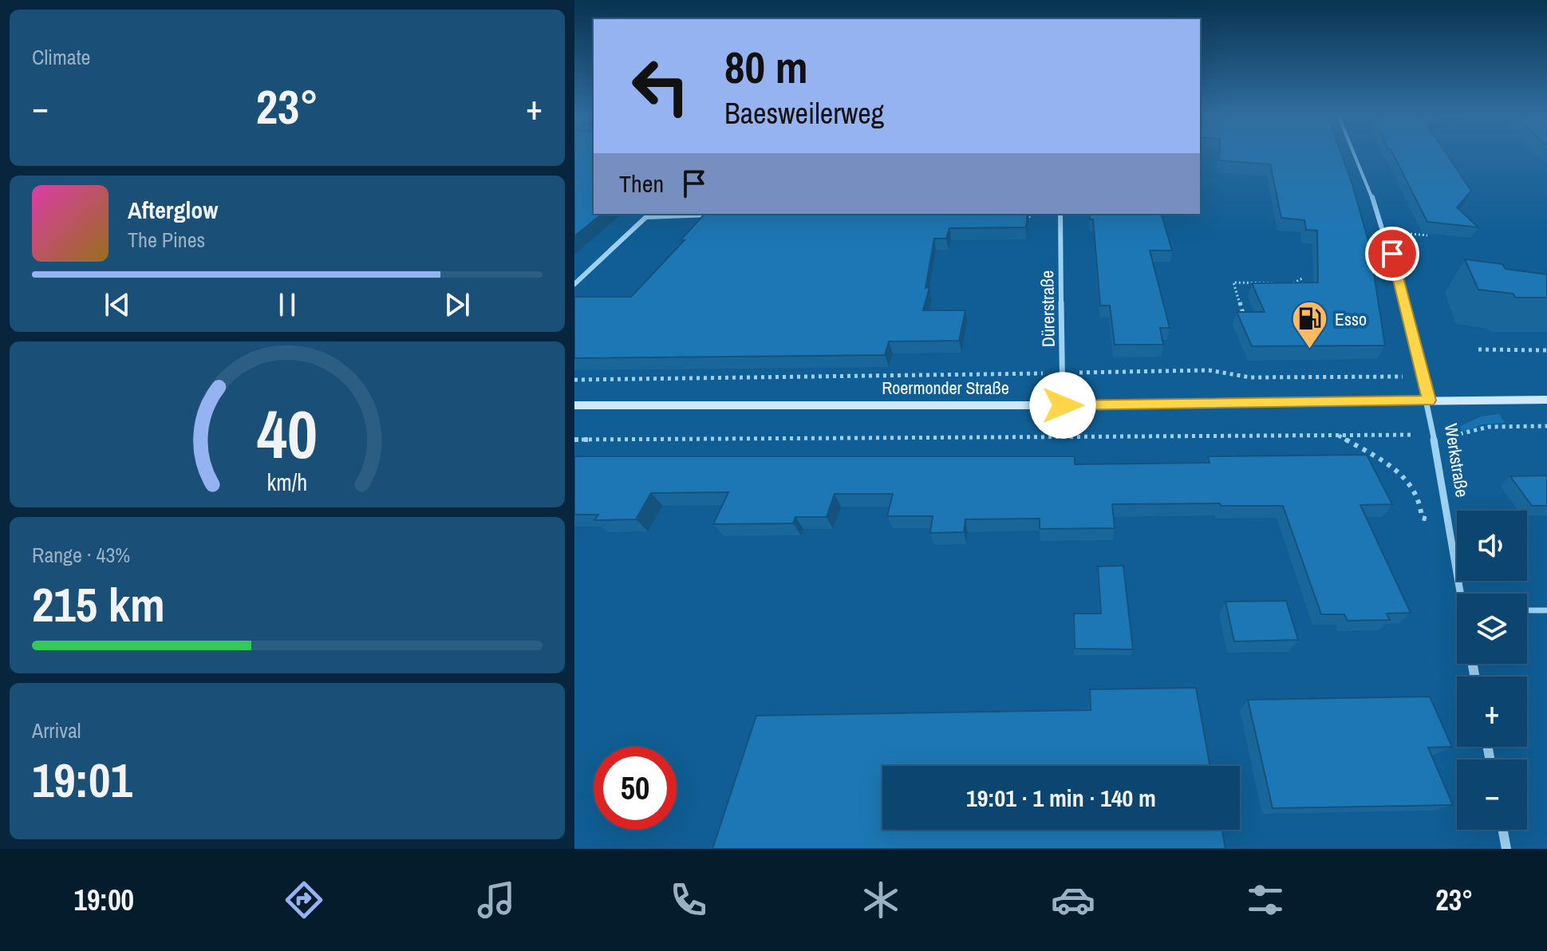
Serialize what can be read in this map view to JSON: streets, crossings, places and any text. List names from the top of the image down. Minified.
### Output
{"streets":{"main road":["Roermonder Straße"],"street":["Dürerstraße","Werkstraße"]},"crossings":[["Dürerstraße","Roermonder Straße"],["Roermonder Straße","Werkstraße"]],"places":{"fuel station":["Esso"]},"page":{"tile":["Climate",["Range · 43%","215 km"],["Arrival","19:01"]],"turn":["80 m","Baesweilerweg"],"heat":["−","23°","+"],"then":"Then","song":["Afterglow","The Pines"],"map_buttons":["+","−"],"limit":"50","trip":"19:01 · 1 min · 140 m","tabs":["19:00","23°"],"gauge":["40","km/h"]}}
